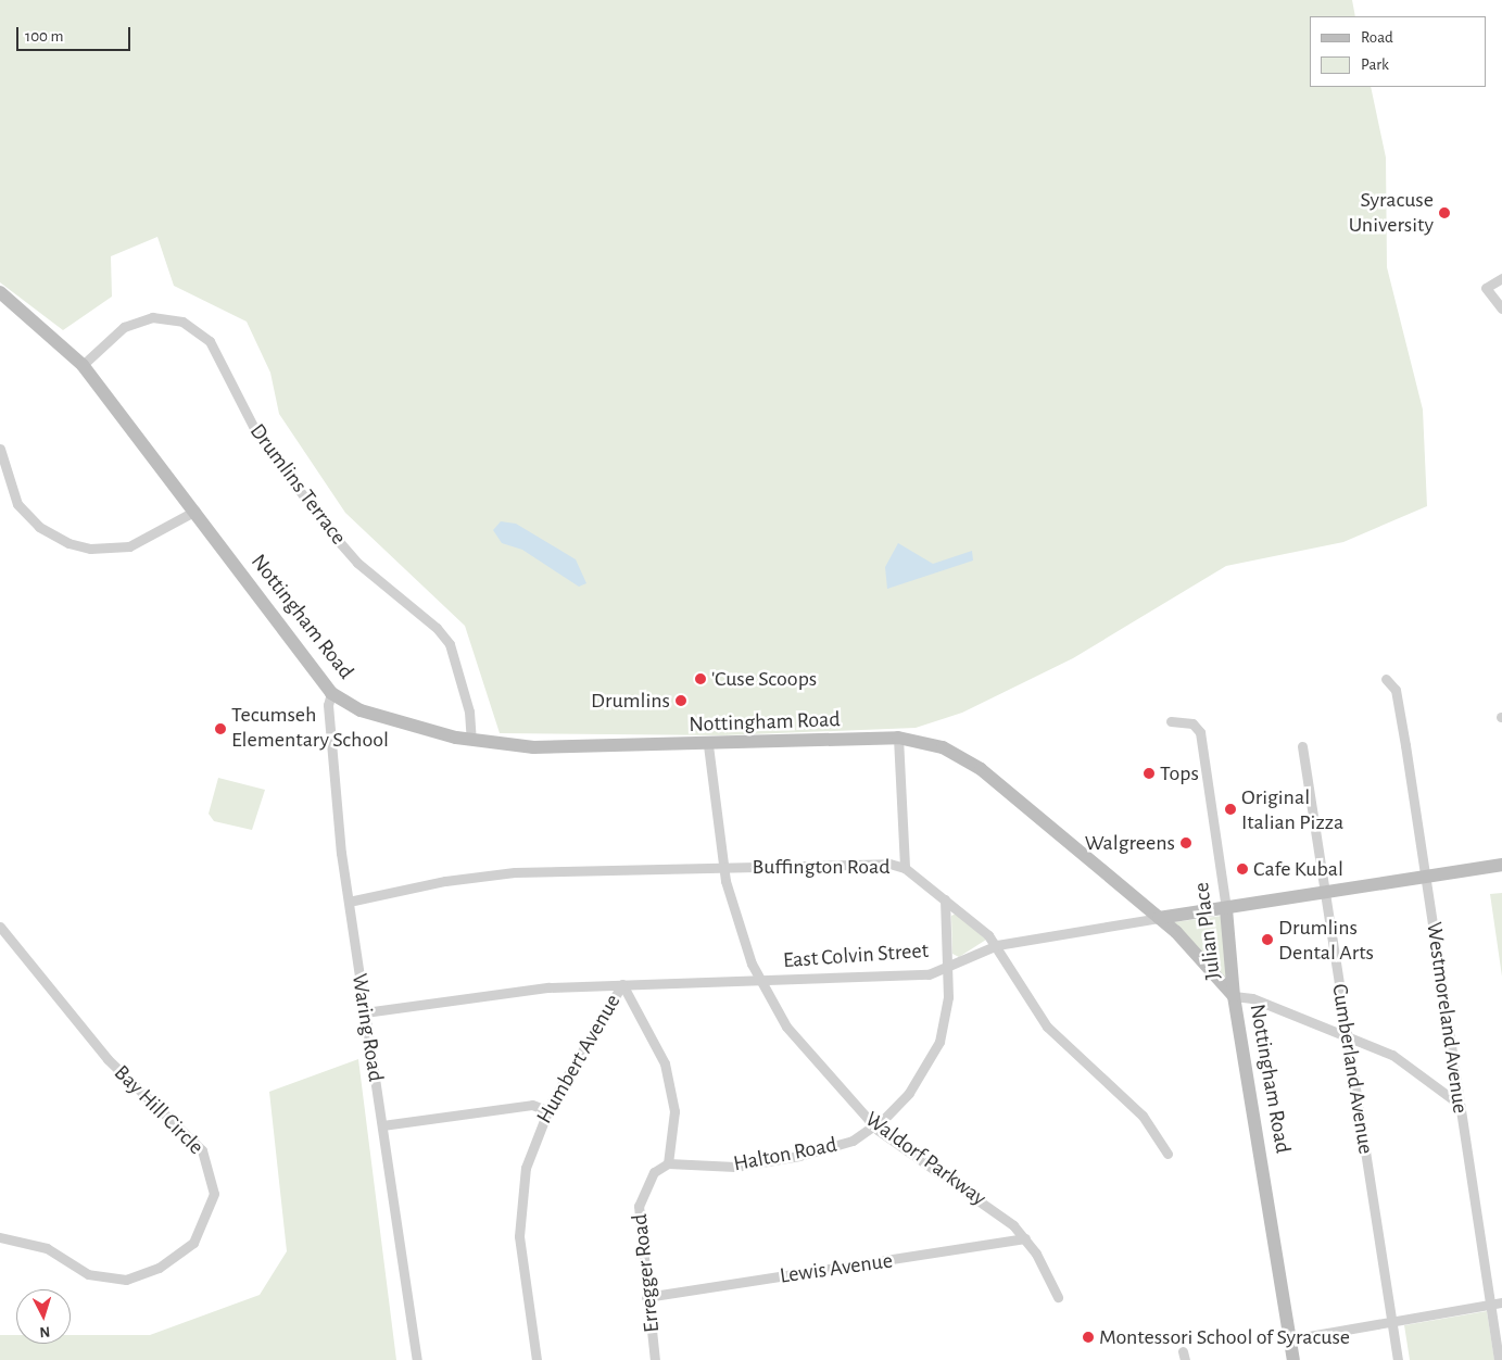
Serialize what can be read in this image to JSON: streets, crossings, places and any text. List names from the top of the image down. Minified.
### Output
{"streets":{"street":["Drumlins Terrace","Nottingham Road","Buffington Road","Julian Place","East Colvin Street","Westmoreland Avenue","Waring Road","Humbert Avenue","Cumberland Avenue","Bay Hill Circle","Halton Road","Waldorf Parkway","Lewis Avenue","Erregger Road"]},"crossings":[["Drumlins Terrace","Nottingham Road"],["Nottingham Road","Julian Place"],["Nottingham Road","East Colvin Street"],["Nottingham Road","Waring Road"],["Nottingham Road","Waldorf Parkway"],["Buffington Road","East Colvin Street"],["Buffington Road","Waring Road"],["Buffington Road","Halton Road"],["Buffington Road","Waldorf Parkway"],["Julian Place","East Colvin Street"],["East Colvin Street","Westmoreland Avenue"],["East Colvin Street","Waring Road"],["East Colvin Street","Humbert Avenue"],["East Colvin Street","Cumberland Avenue"],["East Colvin Street","Halton Road"],["East Colvin Street","Waldorf Parkway"],["East Colvin Street","Erregger Road"],["Humbert Avenue","Erregger Road"],["Halton Road","Waldorf Parkway"],["Halton Road","Erregger Road"],["Waldorf Parkway","Lewis Avenue"],["Lewis Avenue","Erregger Road"]],"places":["Syracuse University","'Cuse Scoops","Drumlins","Tecumseh Elementary School","Tops","Original Italian Pizza","Walgreens","Cafe Kubal","Drumlins Dental Arts","Montessori School of Syracuse"],"legend":["Road","Park"],"scale_bar":"100 m","north":"bottom"}
